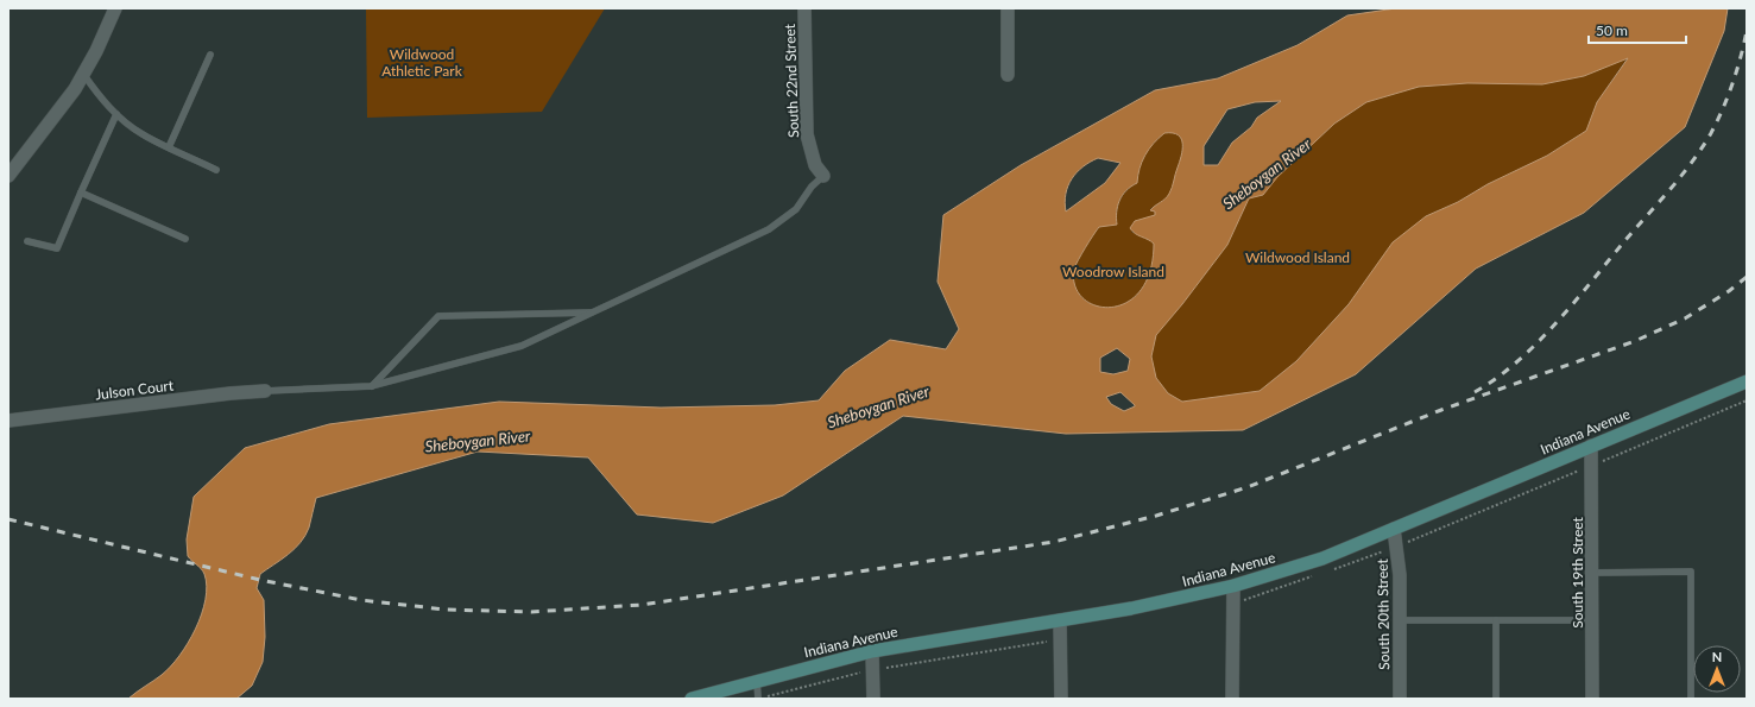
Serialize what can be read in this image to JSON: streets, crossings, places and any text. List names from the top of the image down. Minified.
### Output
{"streets":{"main road":["Indiana Avenue"],"street":["South 22nd Street","Julson Court","South 19th Street","South 20th Street"]},"crossings":[["Indiana Avenue","South 19th Street"],["Indiana Avenue","South 20th Street"]],"water":["Sheboygan River"],"parks":["Wildwood Athletic Park","Wildwood Island","Woodrow Island"],"scale_bar":"50 m","north":"top"}
